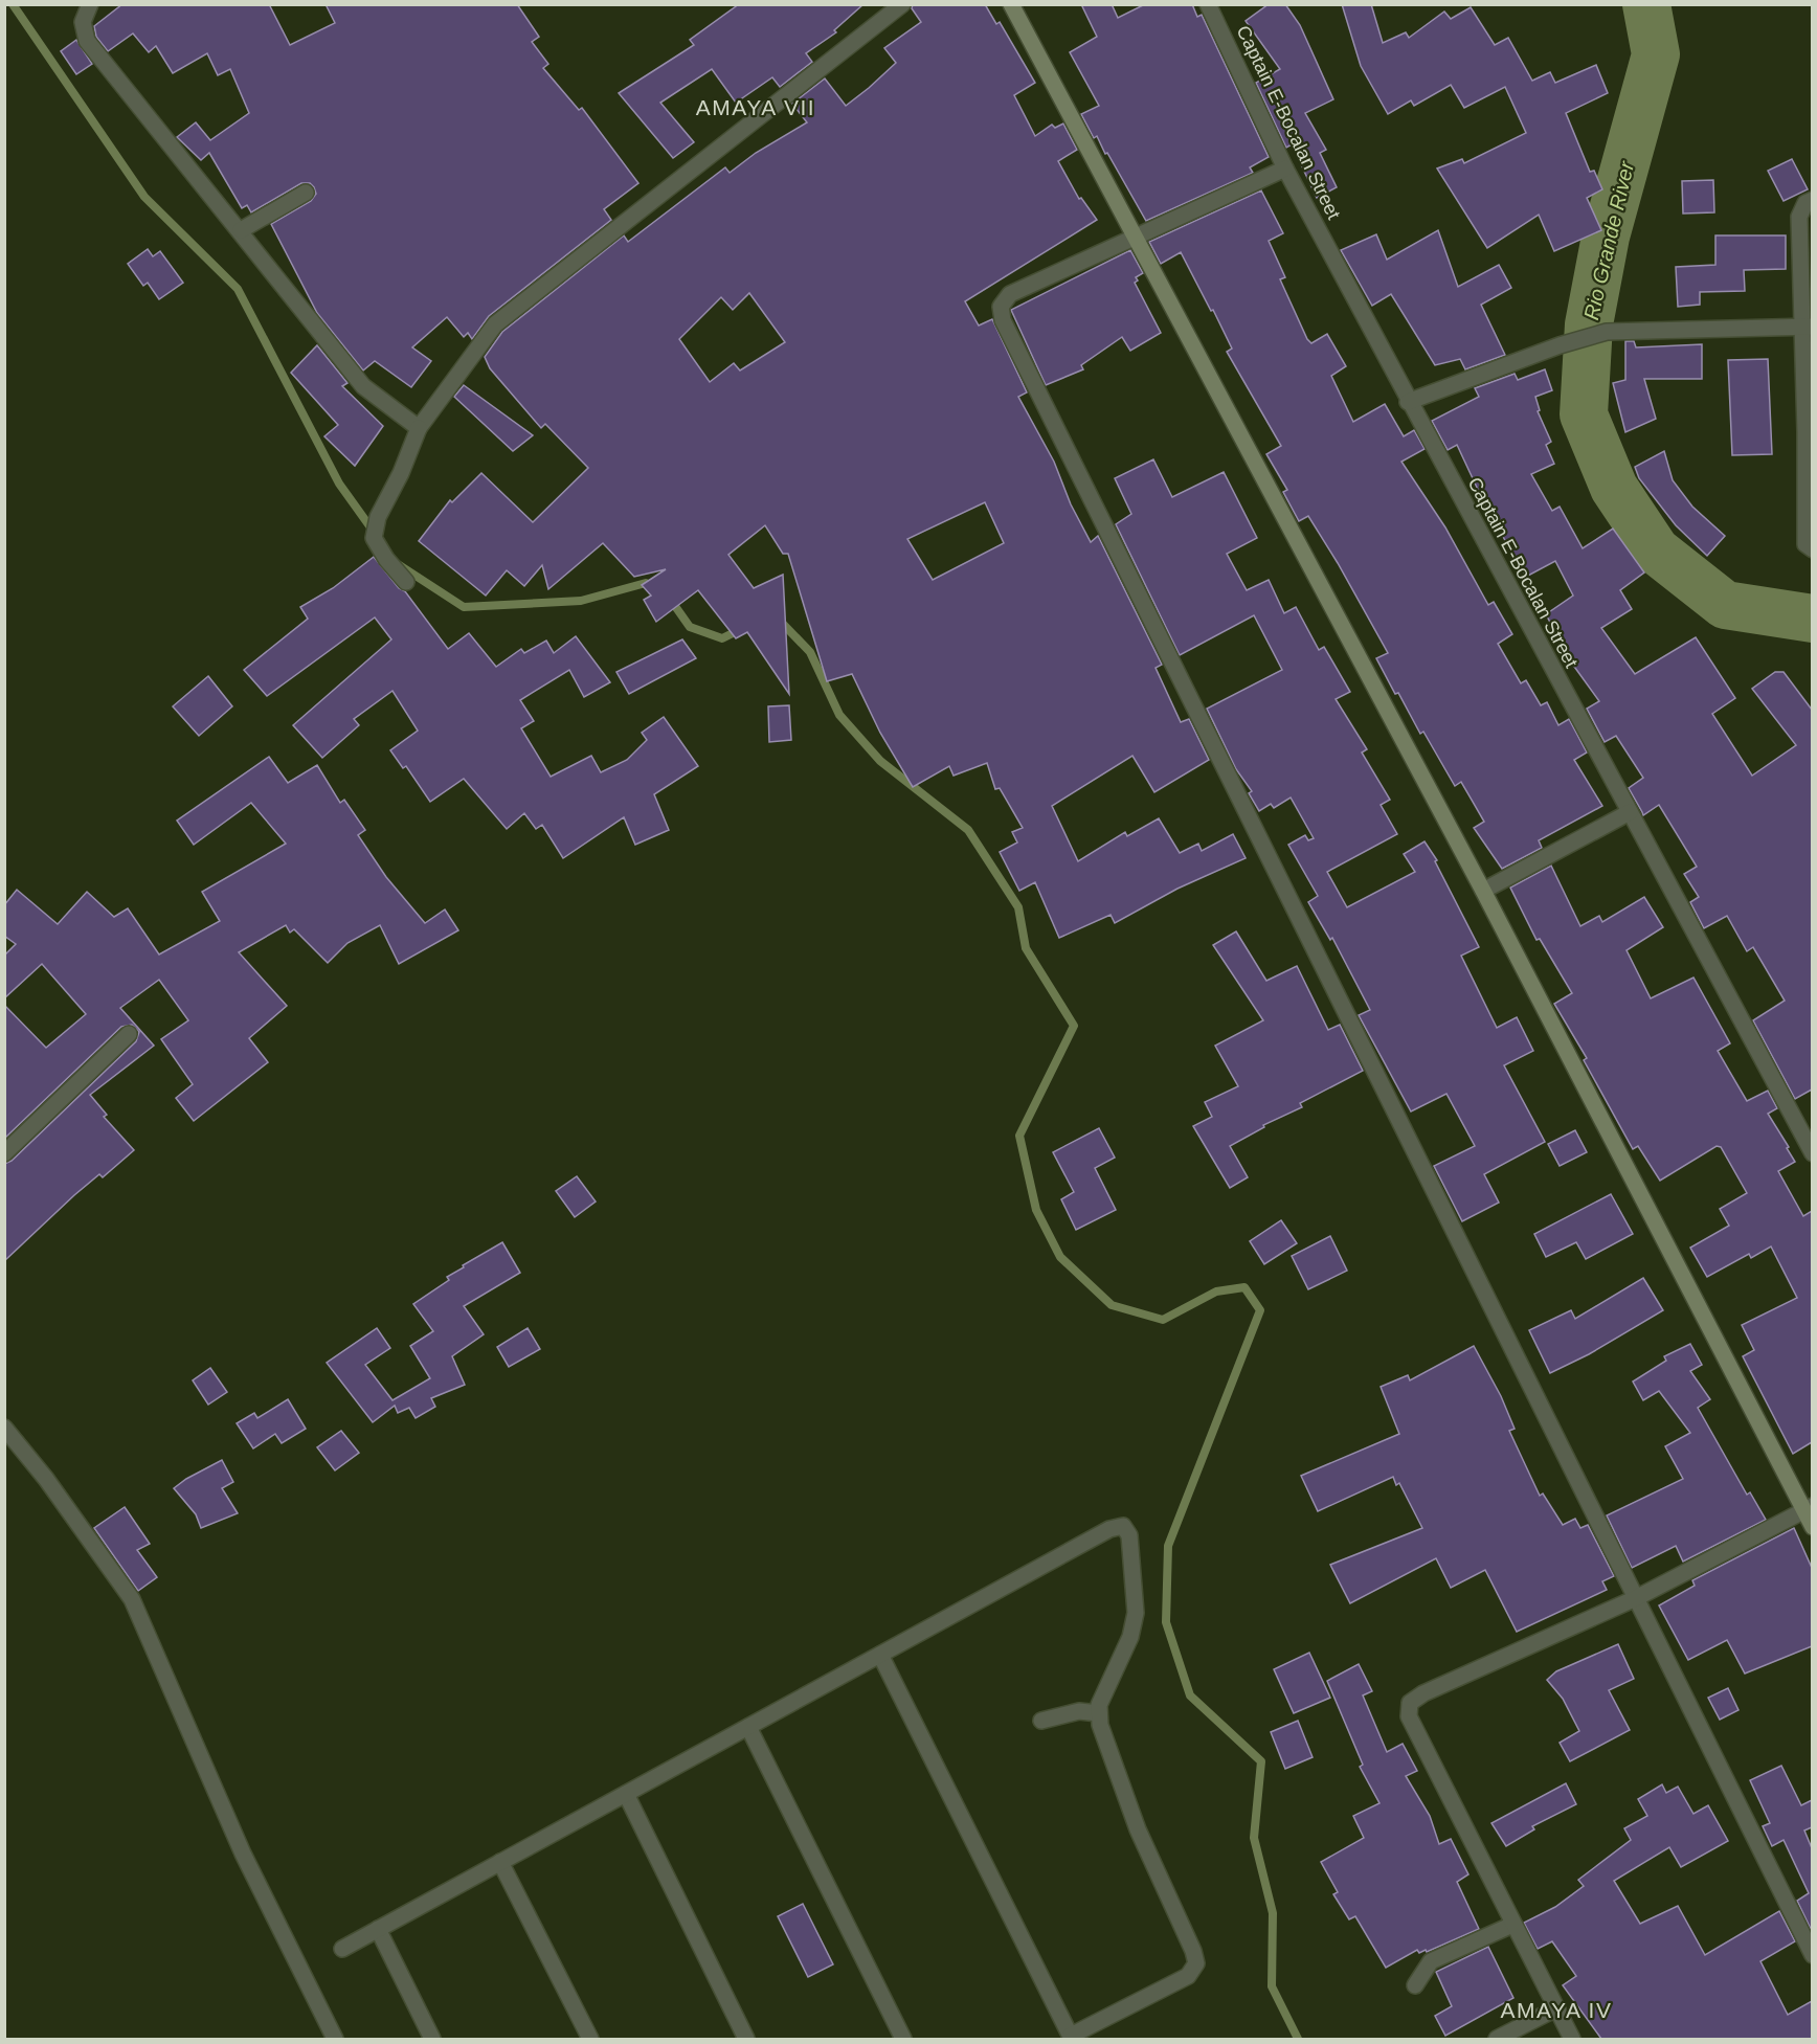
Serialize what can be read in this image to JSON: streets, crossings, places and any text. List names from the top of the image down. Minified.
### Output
{"streets":{"street":["Captain E-Bocalan Street"]},"districts":["AMAYA VII","AMAYA IV"],"water":["Rio Grande River"]}
